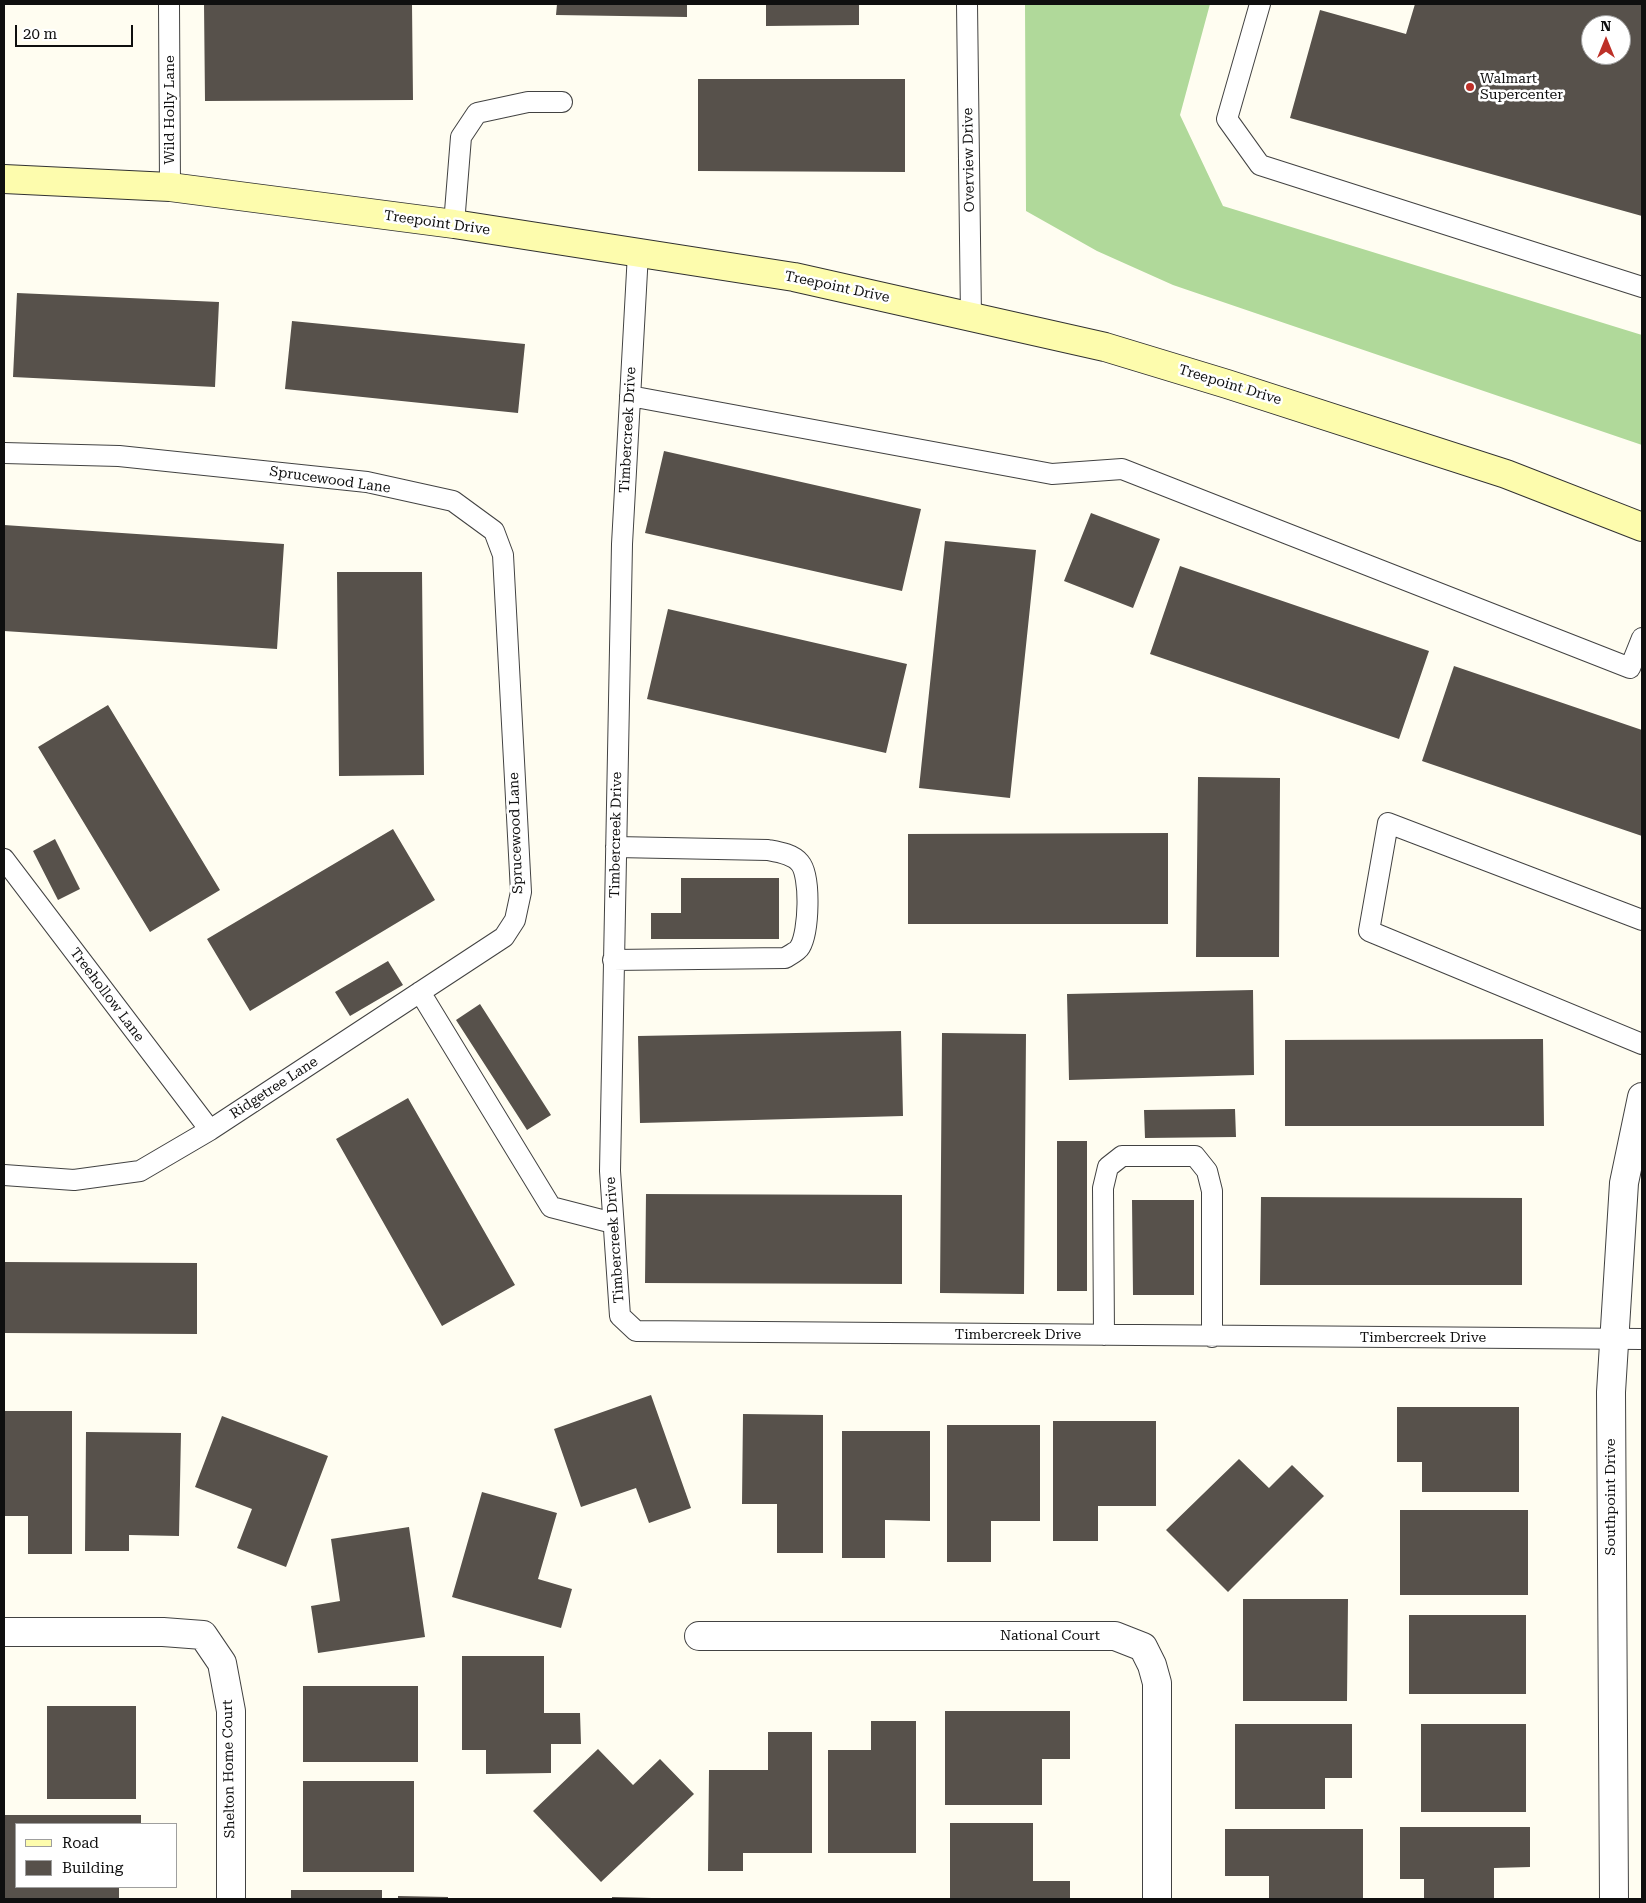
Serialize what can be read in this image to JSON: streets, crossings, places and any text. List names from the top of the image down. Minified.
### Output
{"streets":{"street":["Treepoint Drive","Southpoint Drive","National Court","Shelton Home Court"],"lane":["Wild Holly Lane","Overview Drive","Timbercreek Drive","Sprucewood Lane","Treehollow Lane","Ridgetree Lane"]},"crossings":[["Wild Holly Lane","Treepoint Drive"],["Overview Drive","Treepoint Drive"],["Treepoint Drive","Timbercreek Drive"],["Timbercreek Drive","Southpoint Drive"],["Sprucewood Lane","Ridgetree Lane"],["Treehollow Lane","Ridgetree Lane"]],"places":["Walmart Supercenter"],"legend":["Road","Building"],"scale_bar":"20 m","north":"top"}
